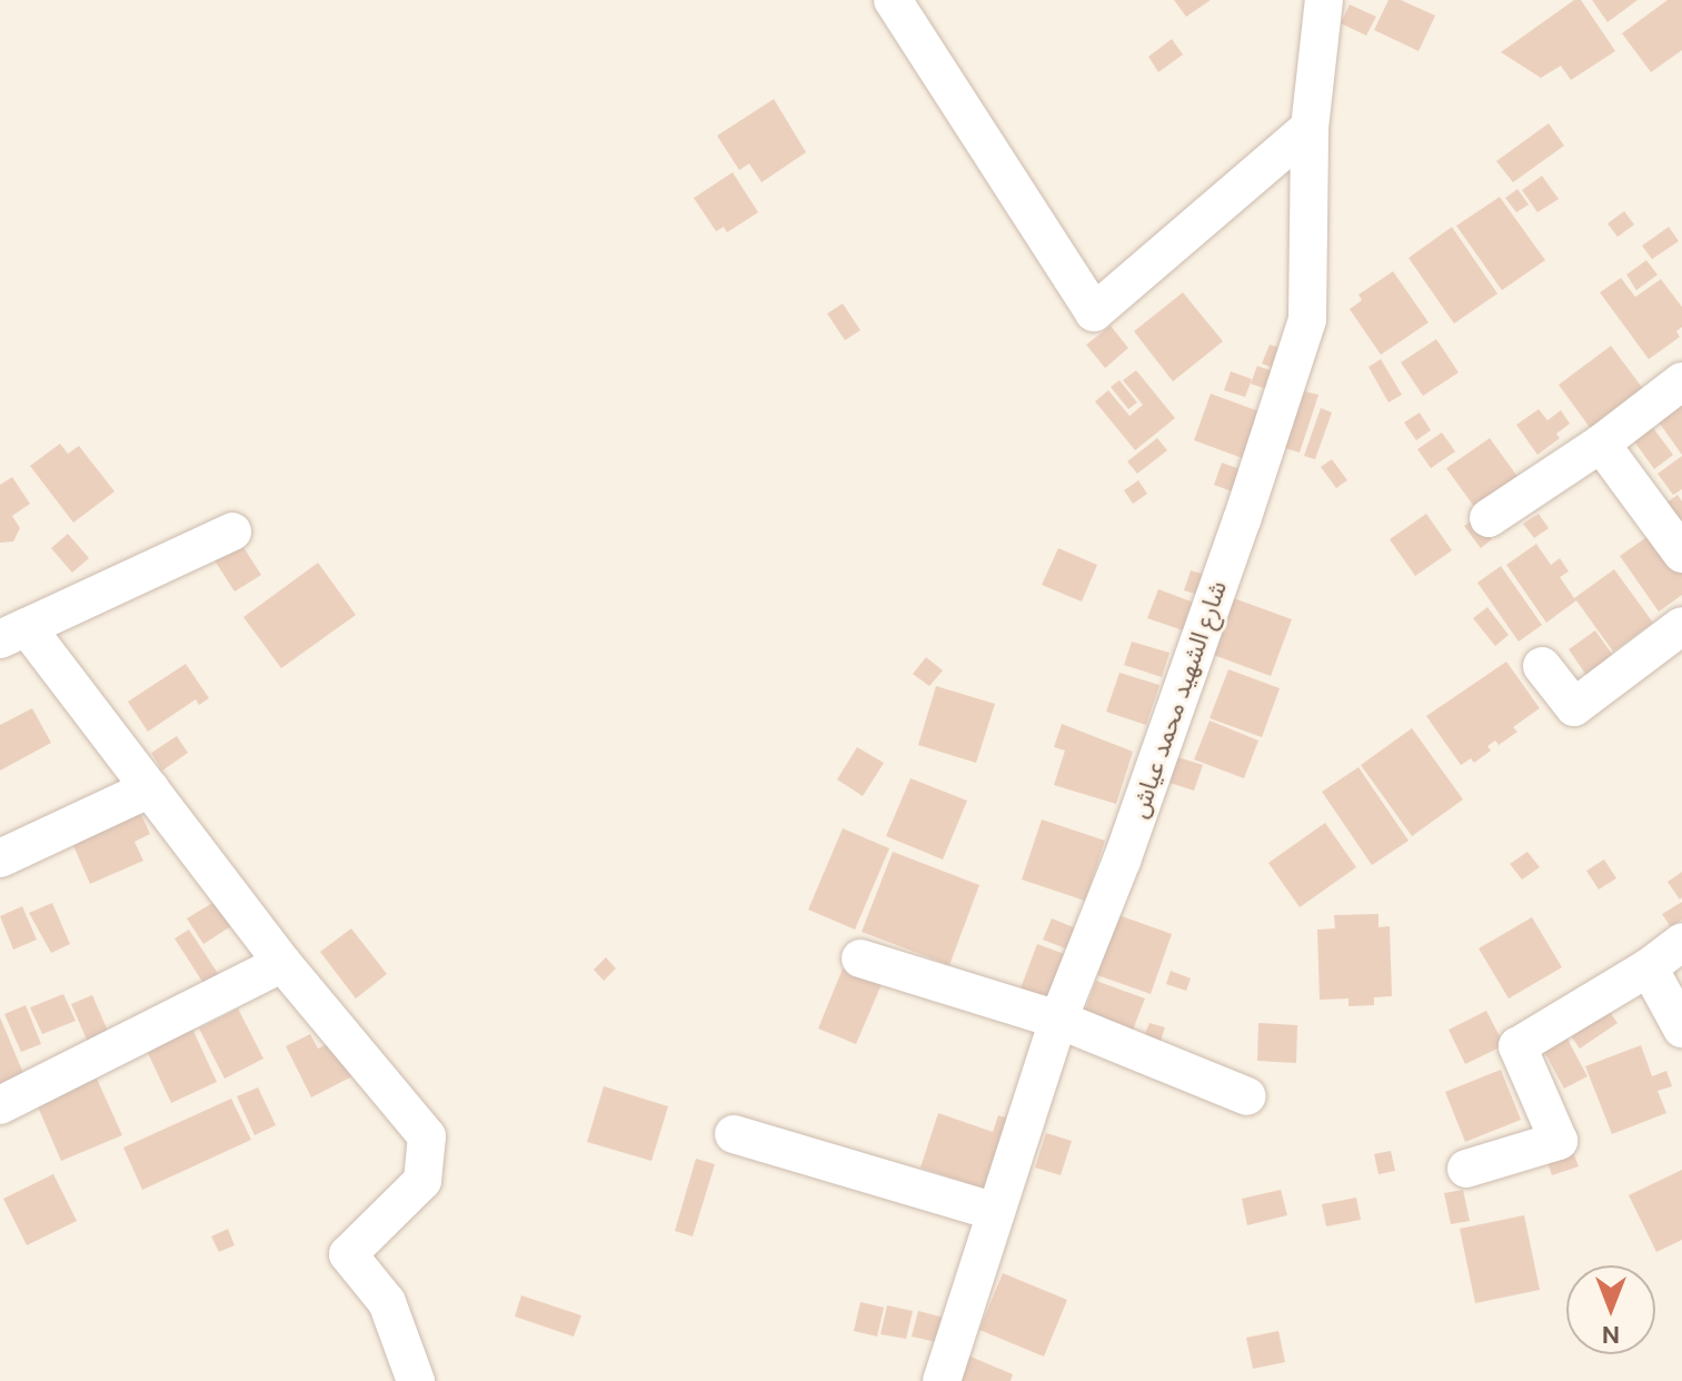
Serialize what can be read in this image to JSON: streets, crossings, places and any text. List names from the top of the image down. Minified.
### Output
{"streets":{"street":["شارع الشهيد محمد عياش"]},"north":"bottom"}
